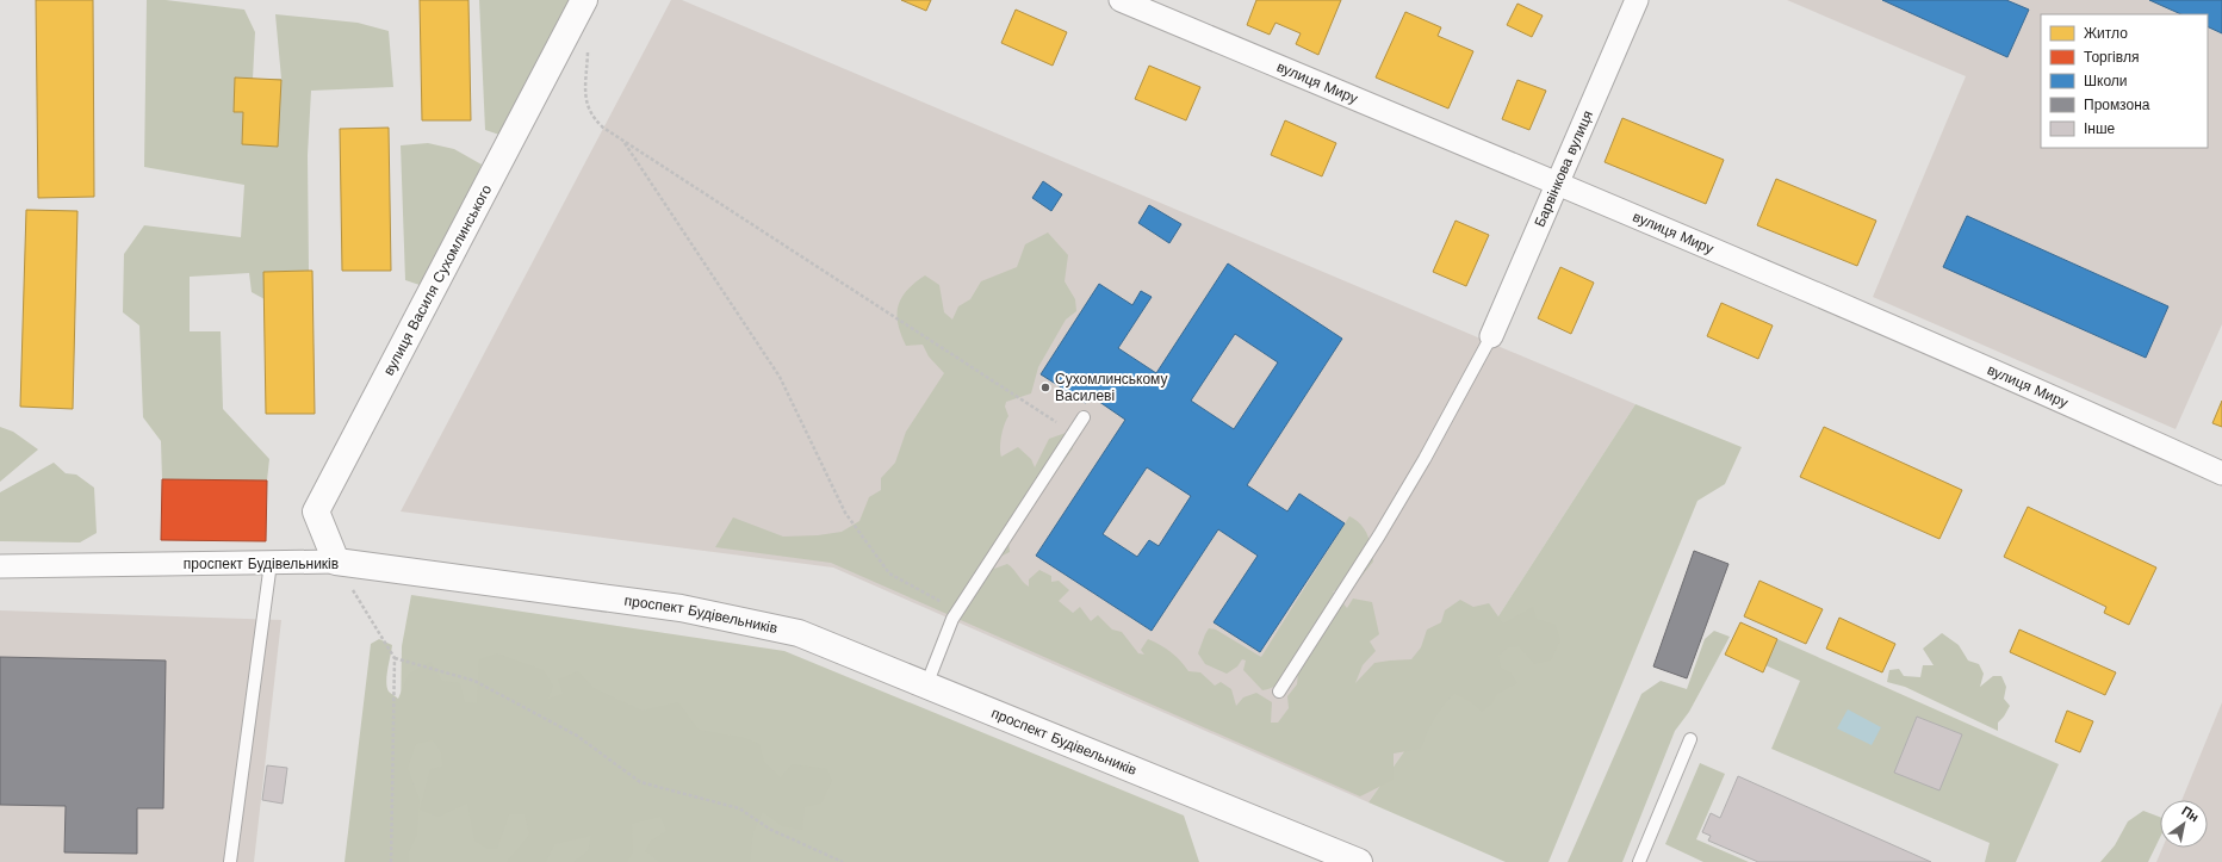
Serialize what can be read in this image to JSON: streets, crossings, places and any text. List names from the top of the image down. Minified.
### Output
{"streets":{"street":["вулиця Миру","Барвінкова вулиця","вулиця Василя Сухомлинського","проспект Будівельників"]},"crossings":[["вулиця Миру","Барвінкова вулиця"],["вулиця Василя Сухомлинського","проспект Будівельників"]],"places":["Сухомлинському Василеві"],"legend":["Житло","Торгівля","Школи","Промзона","Інше"],"north":"top right"}
